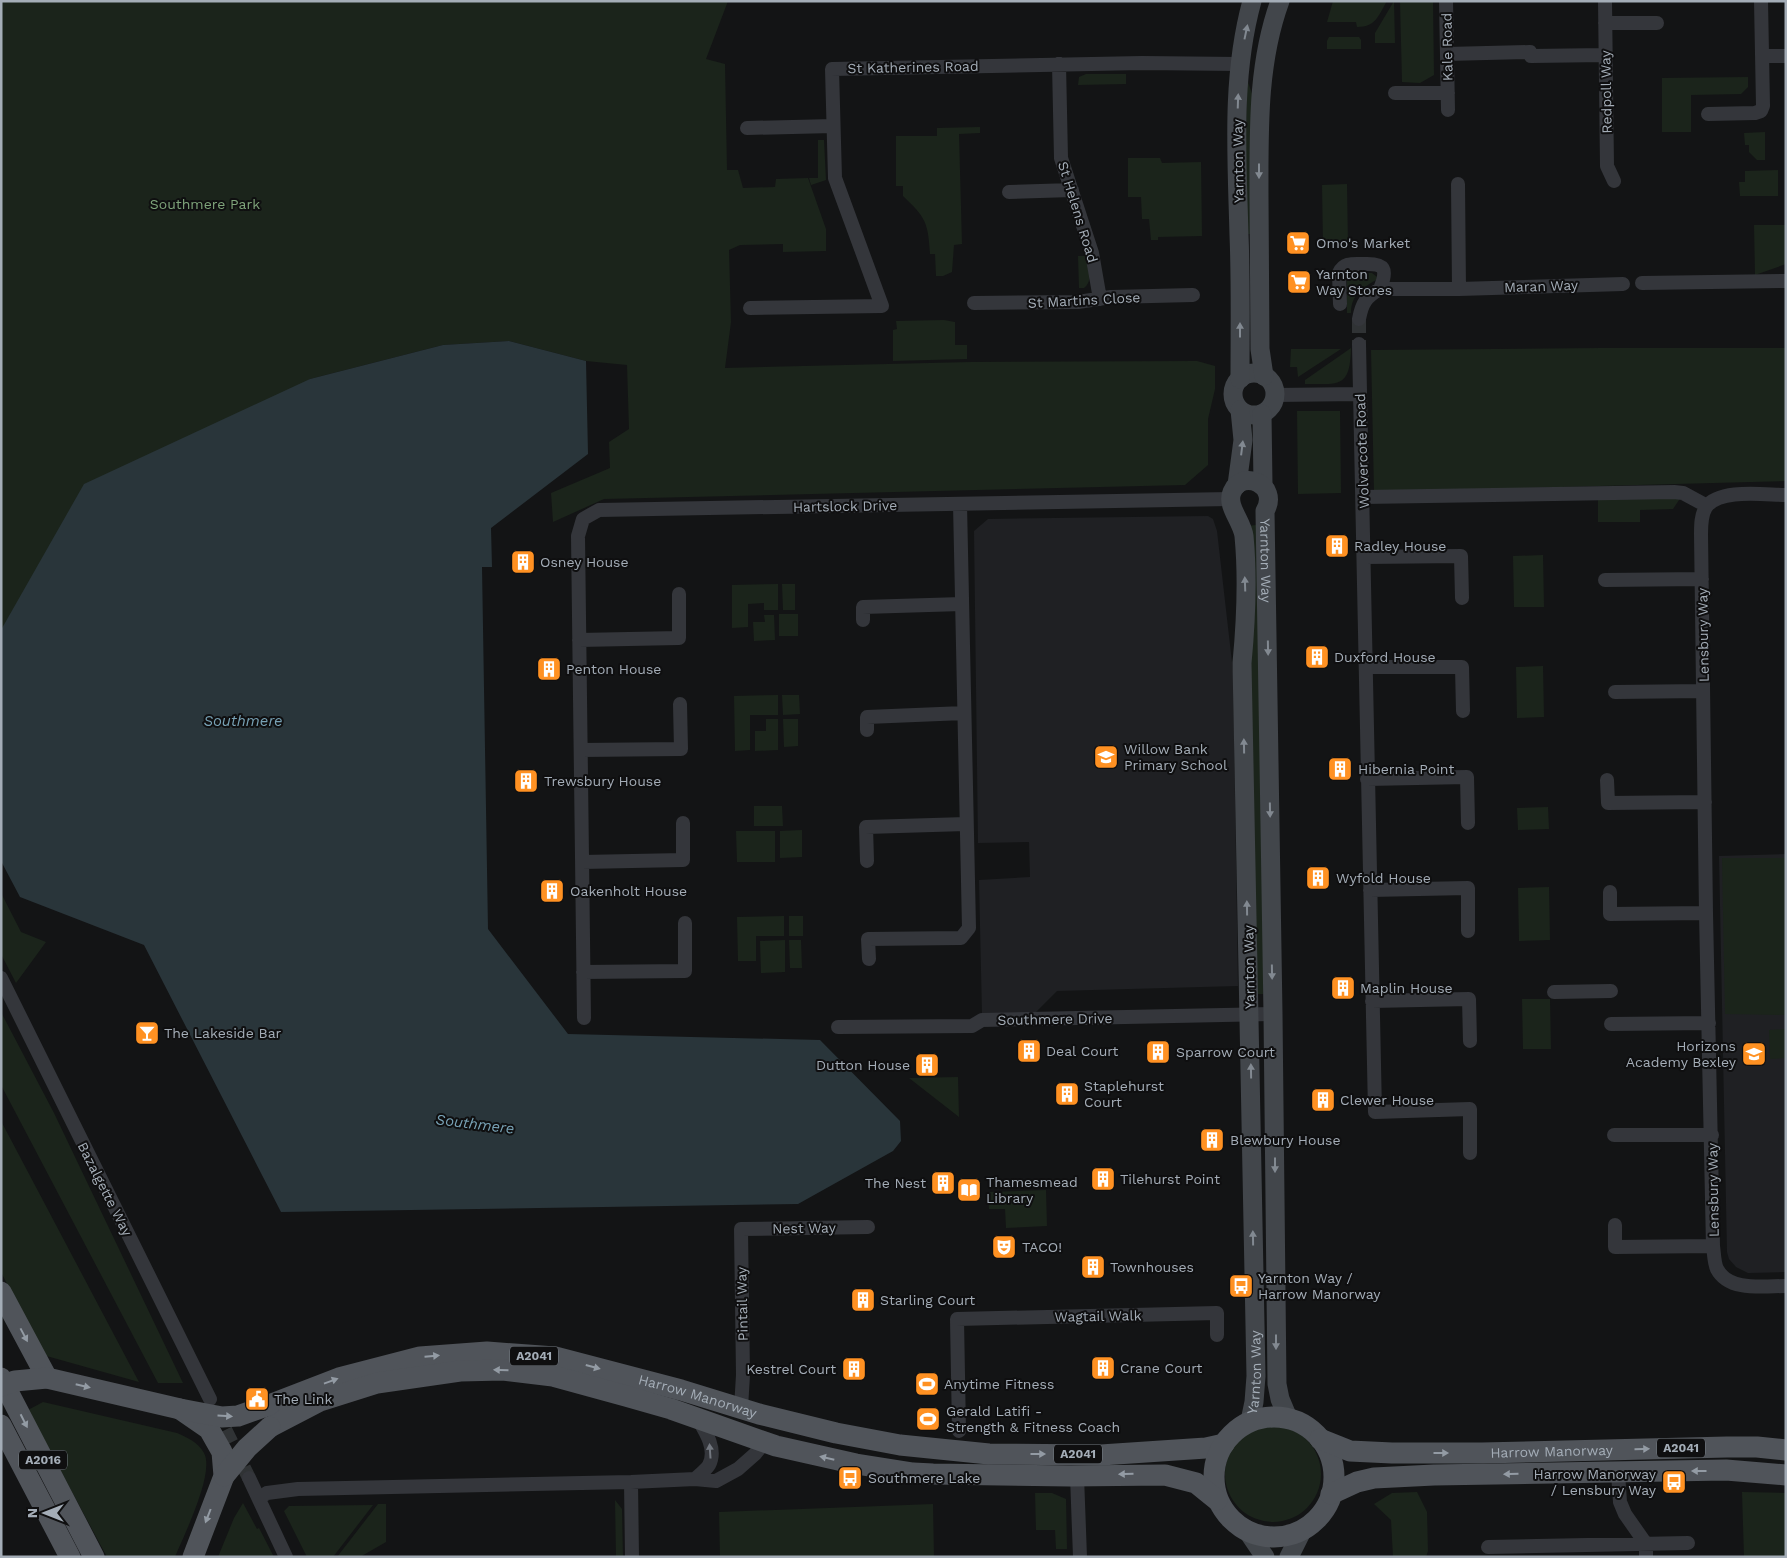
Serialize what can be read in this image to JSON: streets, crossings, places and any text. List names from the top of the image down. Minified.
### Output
{"streets":{"main road":["A2041","Harrow Manorway","A2016"],"street":["Kale Road","St Katherines Road","Redpoll Way","Yarnton Way","St Helens Road","Maran Way","St Martins Close","Wolvercote Road","Hartslock Drive","Lensbury Way","Southmere Drive","Bazalgette Way","Nest Way","Pintail Way","Wagtail Walk"]},"crossings":[["St Katherines Road","Yarnton Way"],["St Katherines Road","St Helens Road"],["Yarnton Way","Hartslock Drive"],["Yarnton Way","Southmere Drive"],["Yarnton Way","A2041"],["Yarnton Way","Harrow Manorway"],["St Helens Road","St Martins Close"],["Nest Way","Pintail Way"],["Pintail Way","Harrow Manorway"],["A2041","Harrow Manorway"]],"water":["Southmere"],"parks":["Southmere Park"],"places":{"supermarket":["Omo's Market","Yarnton Way Stores"],"building":["Radley House","Osney House","Duxford House","Penton House","Hibernia Point","Trewsbury House","Wyfold House","Oakenholt House","Maplin House","Deal Court","Sparrow Court","Dutton House","Staplehurst Court","Clewer House","Blewbury House","Tilehurst Point","The Nest","Townhouses","Starling Court","Crane Court","Kestrel Court"],"school or university":["Willow Bank Primary School","Horizons Academy Bexley"],"bar":["The Lakeside Bar"],"library":["Thamesmead Library"],"theatre":["TACO!"],"bus stop":["Yarnton Way / Harrow Manorway","Southmere Lake","Harrow Manorway / Lensbury Way"],"sports":["Anytime Fitness","Gerald Latifi - Strength & Fitness Coach"],"public building":["The Link"]},"north":"left"}
